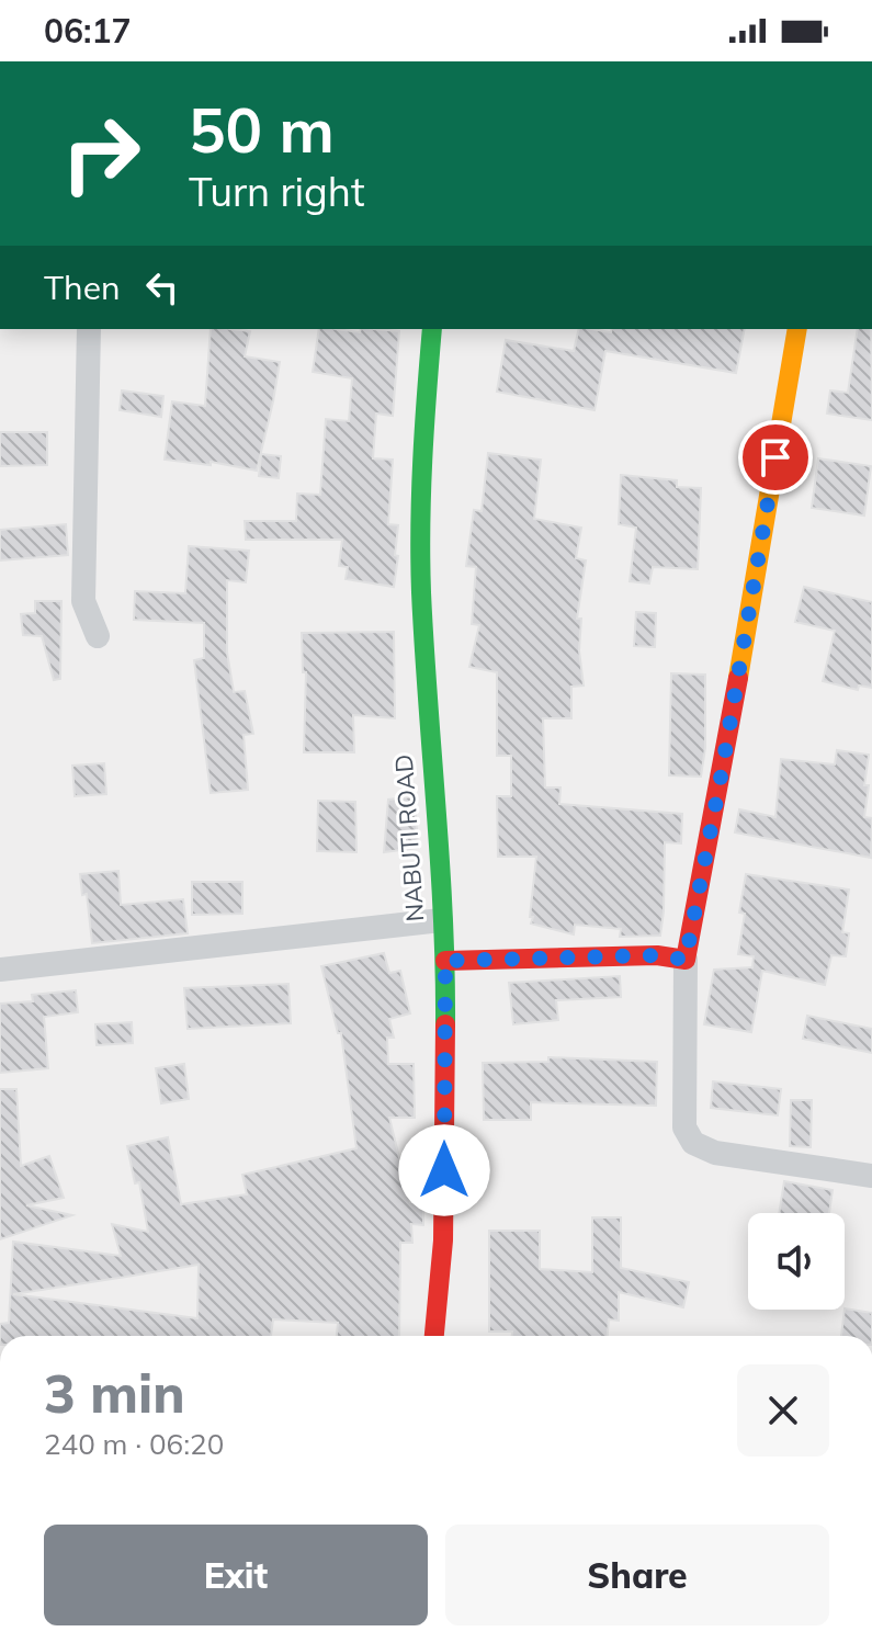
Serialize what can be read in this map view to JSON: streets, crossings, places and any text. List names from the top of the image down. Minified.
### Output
{"streets":{"street":["NABUTI ROAD"]},"page":{"status":"06:17","turn":["50 m","Turn right"],"then":"Then","heading":["3 min","240 m · 06:20"],"buttons":["Exit","Share"]}}
